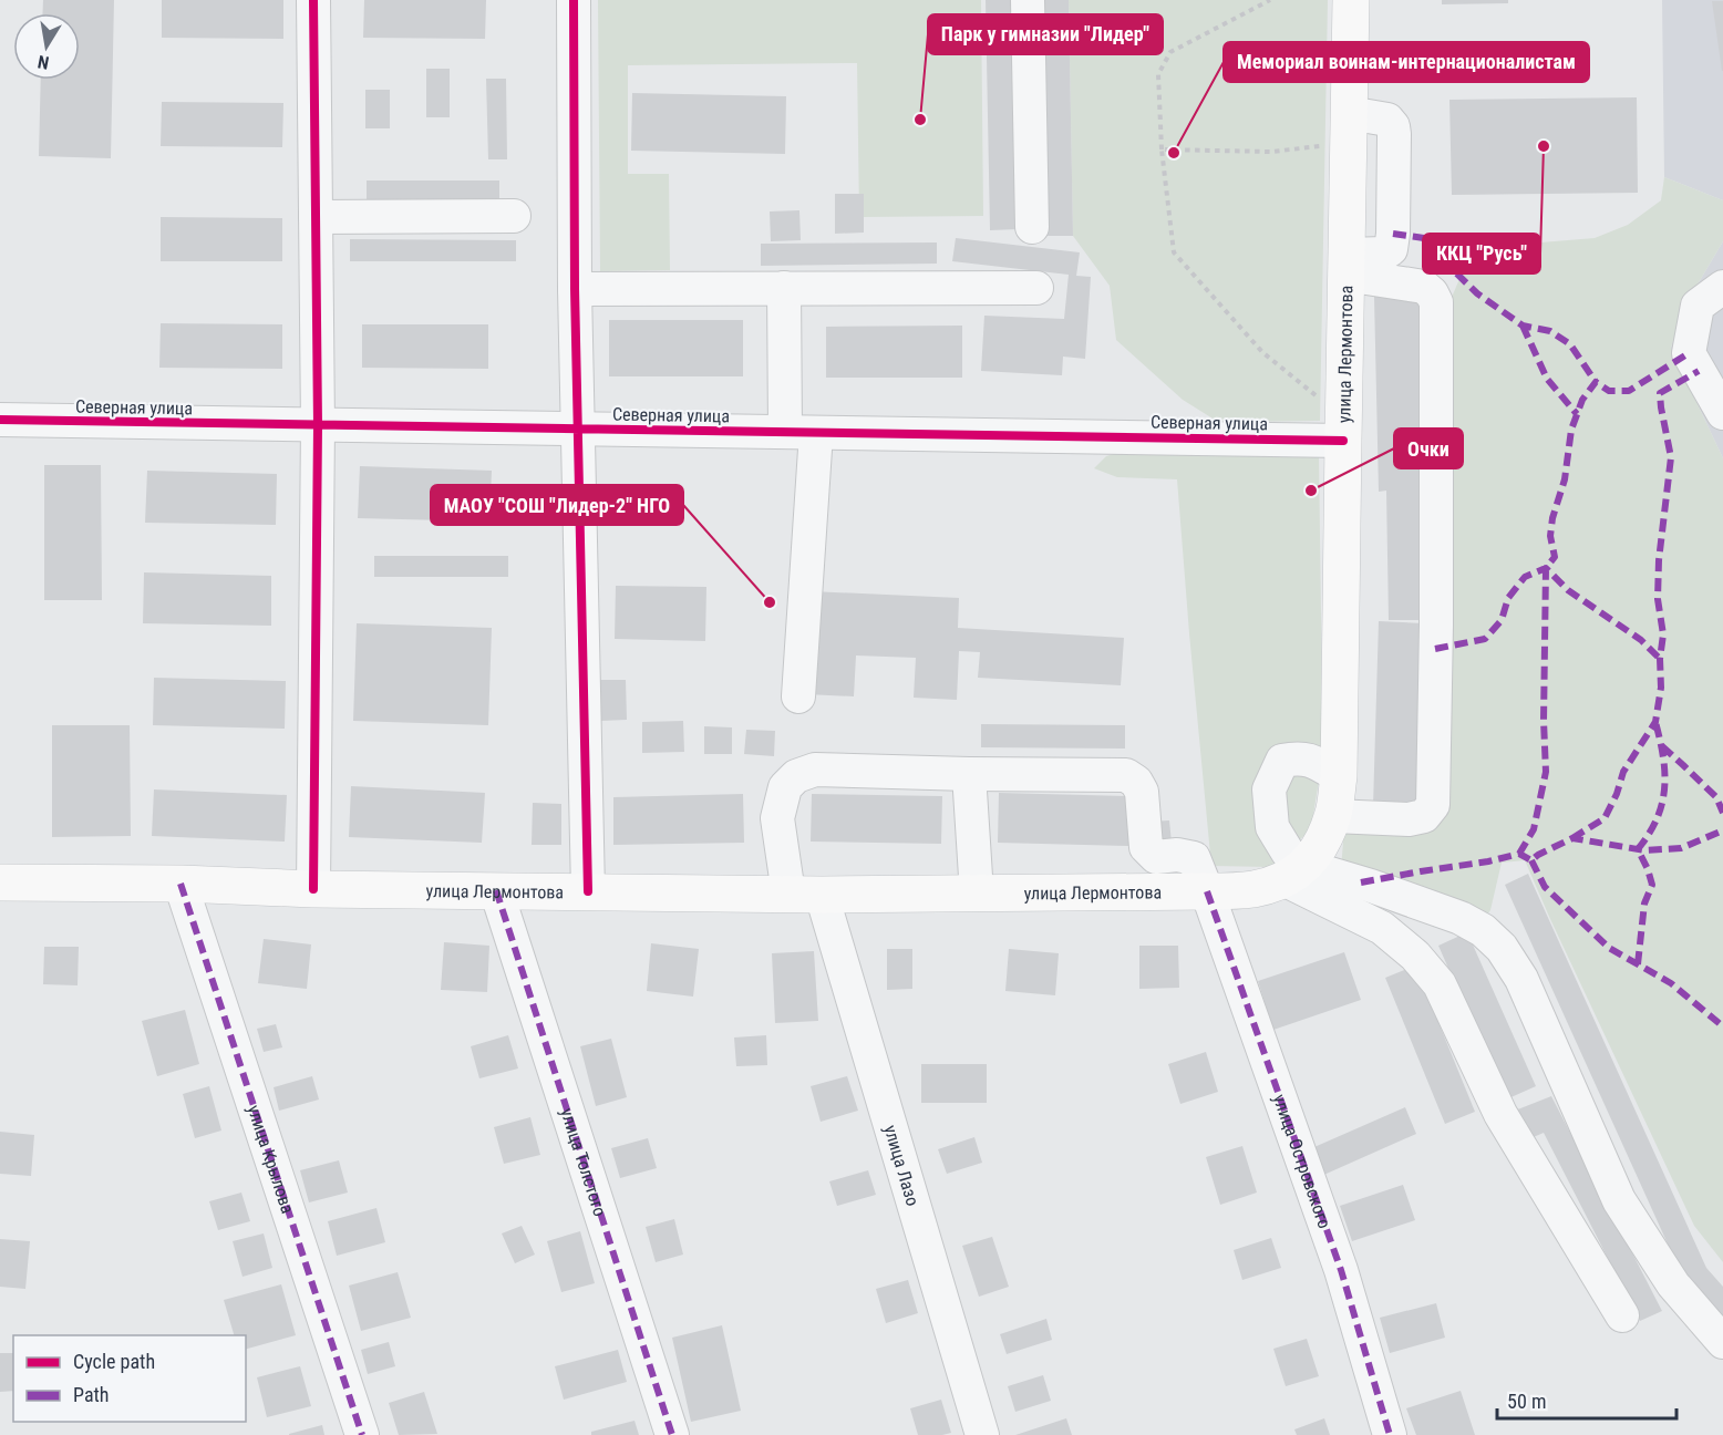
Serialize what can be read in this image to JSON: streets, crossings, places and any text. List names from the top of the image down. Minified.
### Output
{"streets":{"main road":["улица Лермонтова"],"street":["Северная улица","улица Крылова","улица Островского","улица Толстого","улица Лазо"]},"crossings":[["улица Лермонтова","Северная улица"],["улица Лермонтова","улица Крылова"],["улица Лермонтова","улица Островского"],["улица Лермонтова","улица Толстого"],["улица Лермонтова","улица Лазо"],["улица Островского","улица Лазо"]],"places":["Парк у гимназии \"Лидер\"","ККЦ \"Русь\"","Мемориал воинам-интернационалистам","Очки","МАОУ \"СОШ \"Лидер-2\" НГО"],"legend":["Cycle path","Path"],"scale_bar":"50 m","north":"bottom"}
